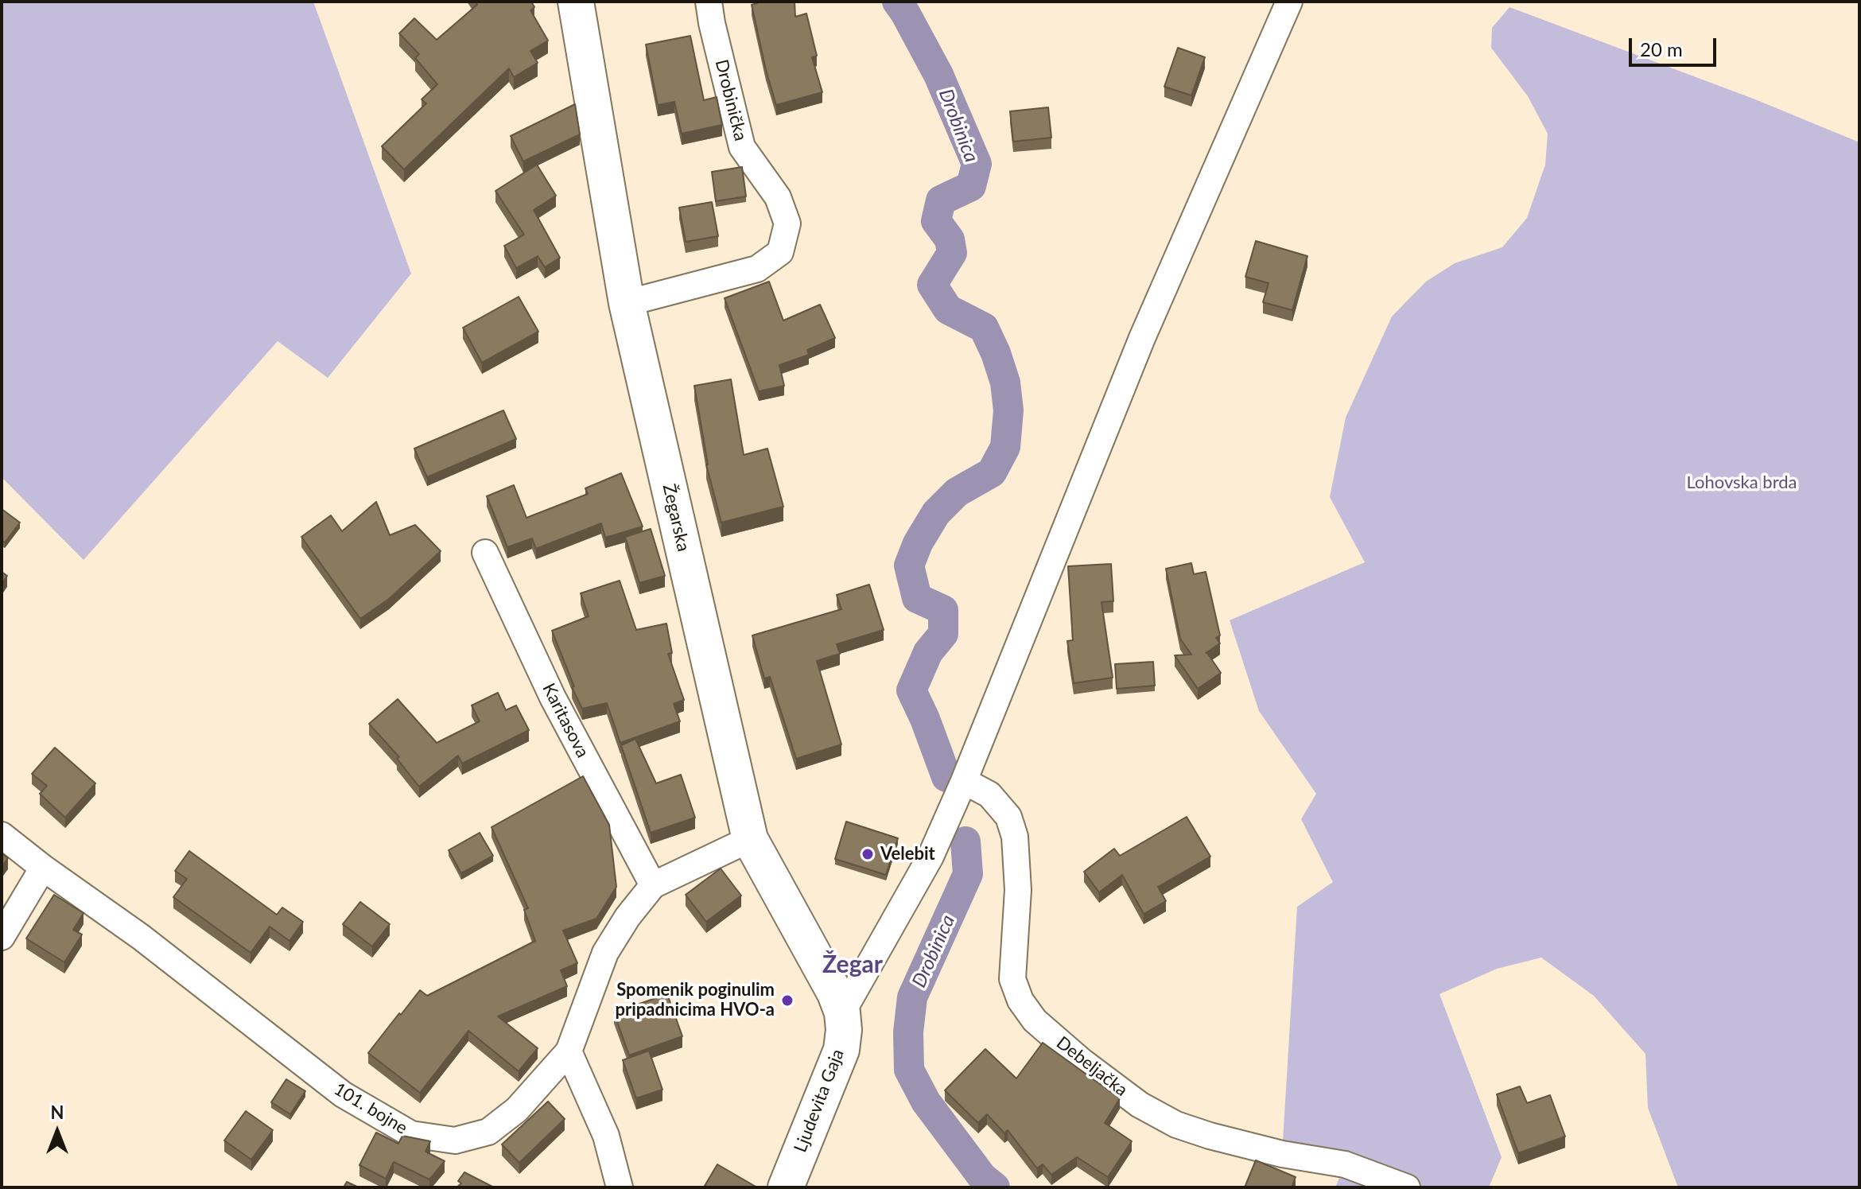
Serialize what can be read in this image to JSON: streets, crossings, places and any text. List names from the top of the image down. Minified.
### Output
{"streets":{"street":["Drobinička","Žegarska","Karitasova","Debeljačka","Ljudevita Gaja","101. bojne"]},"crossings":[["Drobinička","Žegarska"],["Žegarska","Ljudevita Gaja"],["Žegarska","101. bojne"],["Karitasova","101. bojne"]],"districts":["Žegar"],"water":["Drobinica"],"parks":["Lohovska brda"],"places":["Velebit","Spomenik poginulim pripadnicima HVO-a"],"scale_bar":"20 m","north":"top"}
